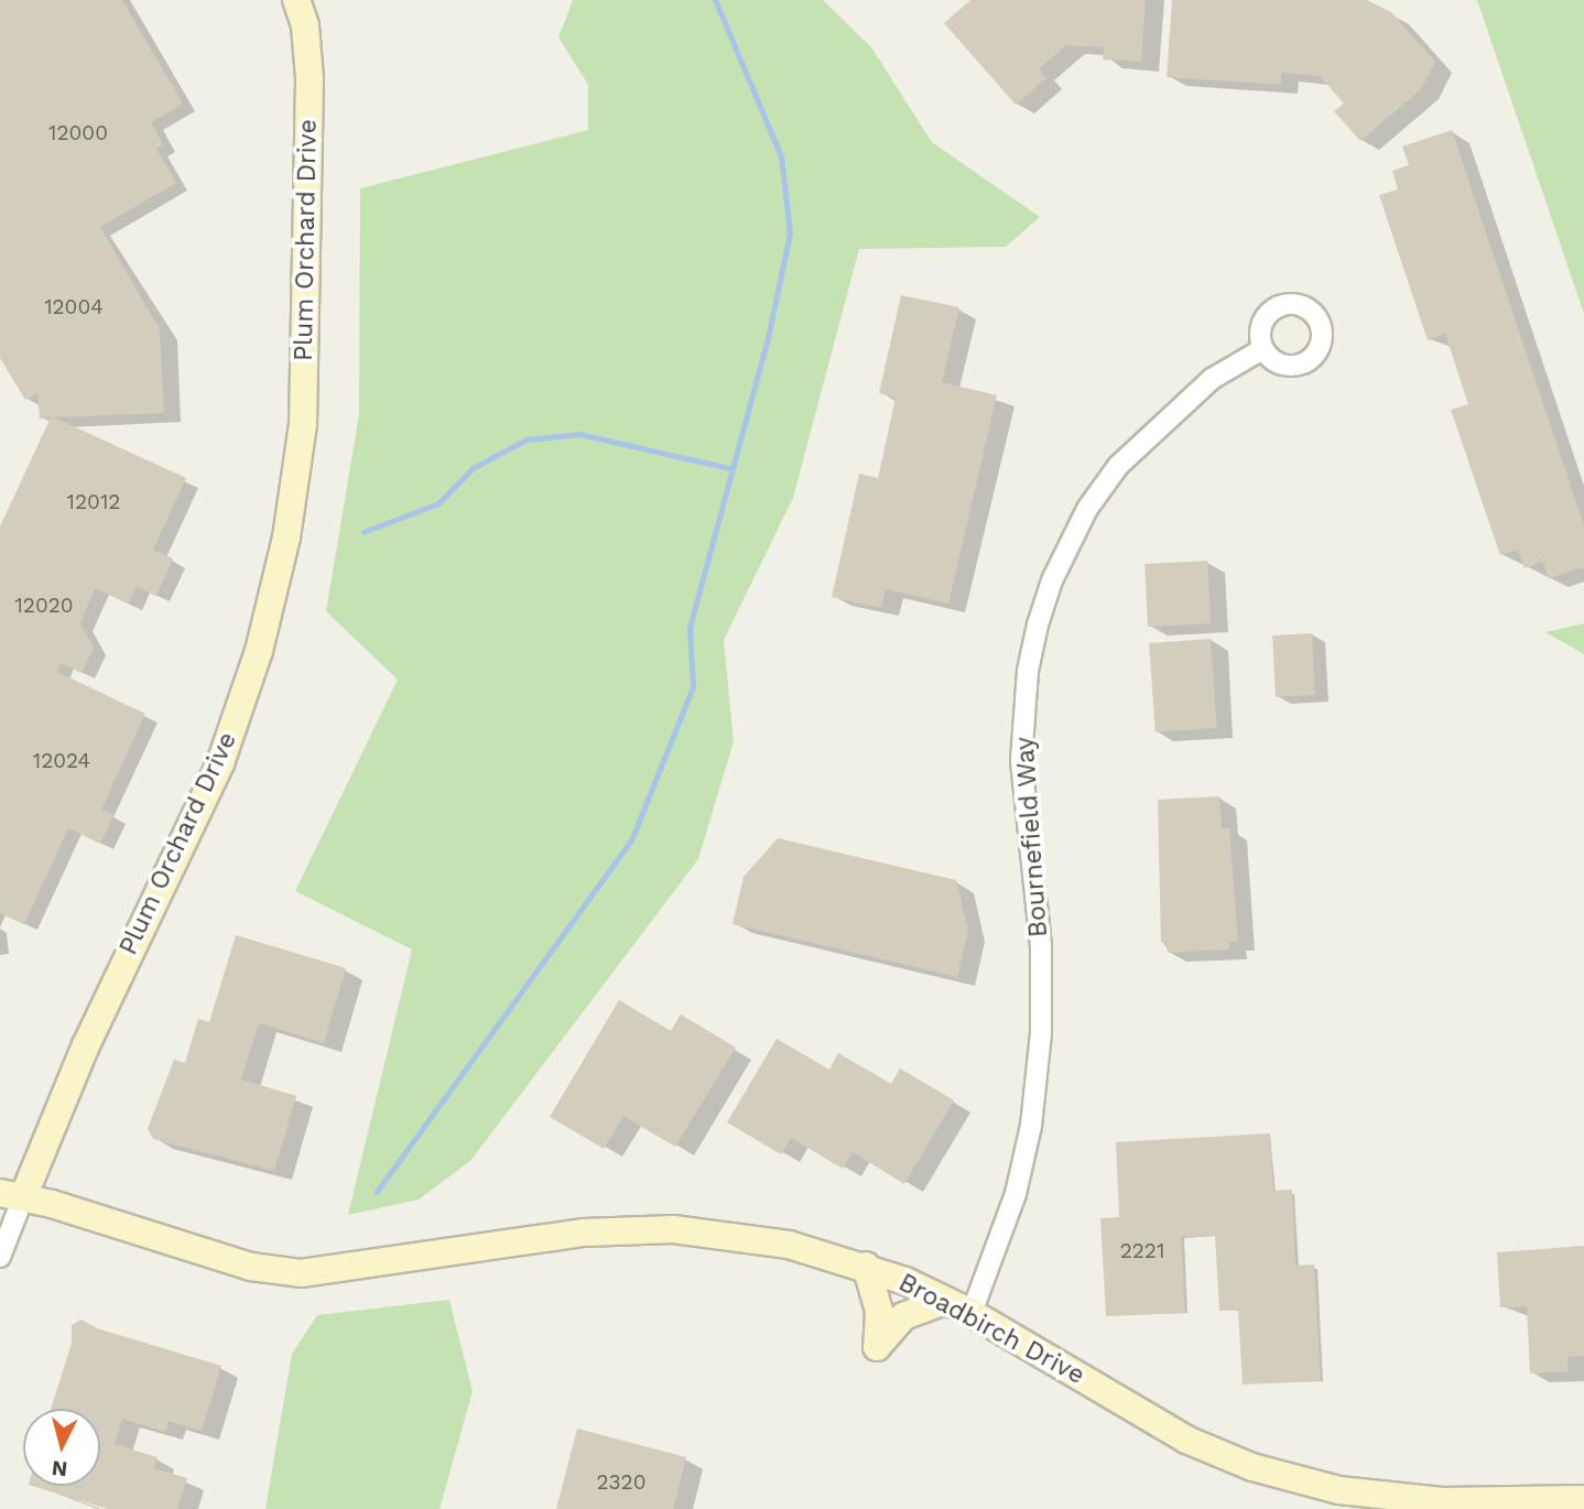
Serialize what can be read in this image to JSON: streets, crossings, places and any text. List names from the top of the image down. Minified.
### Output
{"streets":{"street":["Plum Orchard Drive","Bournefield Way","Broadbirch Drive"]},"crossings":[["Plum Orchard Drive","Broadbirch Drive"],["Bournefield Way","Broadbirch Drive"]],"house_numbers":["12000","12004","12012","12020","12024","2221","2320"],"north":"bottom"}
